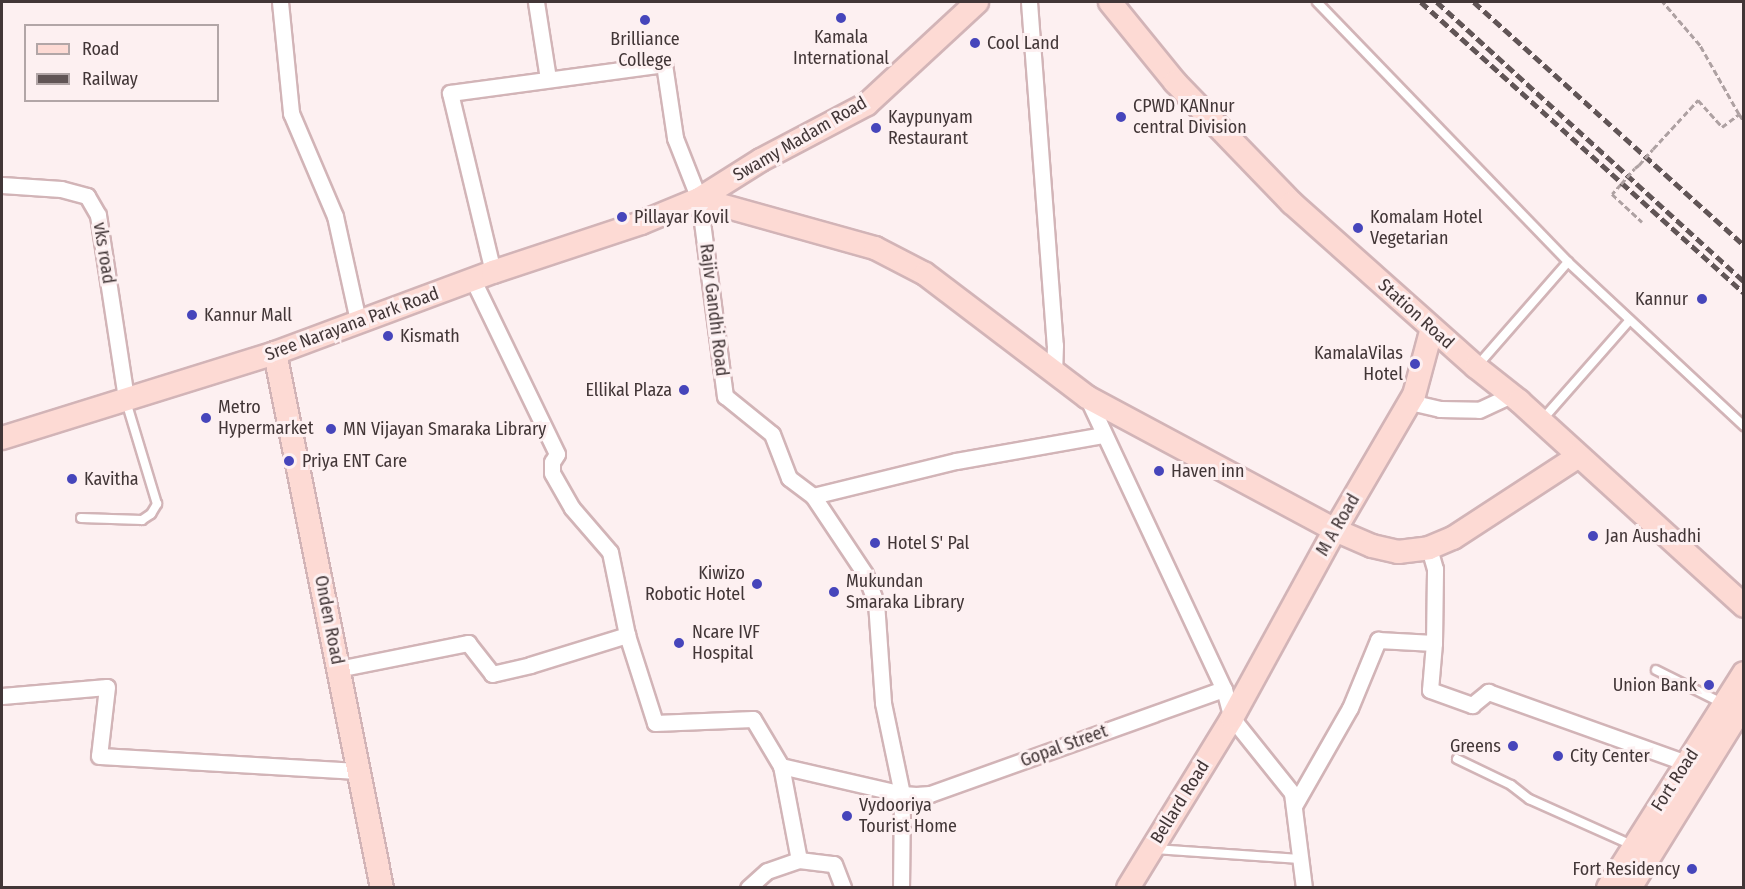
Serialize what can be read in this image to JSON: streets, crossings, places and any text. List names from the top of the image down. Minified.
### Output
{"streets":{"main road":["Swamy Madam Road","Station Road","Sree Narayana Park Road","M A Road","Onden Road","Fort Road","Bellard Road"],"street":["vks road","Rajiv Gandhi Road","Gopal Street"]},"crossings":[["Swamy Madam Road","Rajiv Gandhi Road"],["Swamy Madam Road","Sree Narayana Park Road"],["vks road","Sree Narayana Park Road"],["Rajiv Gandhi Road","Sree Narayana Park Road"],["Rajiv Gandhi Road","Gopal Street"],["Station Road","M A Road"],["Sree Narayana Park Road","Onden Road"],["M A Road","Bellard Road"]],"places":["Kamala International","Brilliance College","Cool Land","CPWD KANnur central Division","Kaypunyam Restaurant","Pillayar Kovil","Komalam Hotel Vegetarian","Kannur","Kannur Mall","Kismath","KamalaVilas Hotel","Ellikal Plaza","Metro Hypermarket","MN Vijayan Smaraka Library","Priya ENT Care","Haven inn","Kavitha","Jan Aushadhi","Hotel S' Pal","Kiwizo Robotic Hotel","Mukundan Smaraka Library","Ncare IVF Hospital","Union Bank","Greens","City Center","Vydooriya Tourist Home","Fort Residency"],"legend":["Road","Railway"]}
